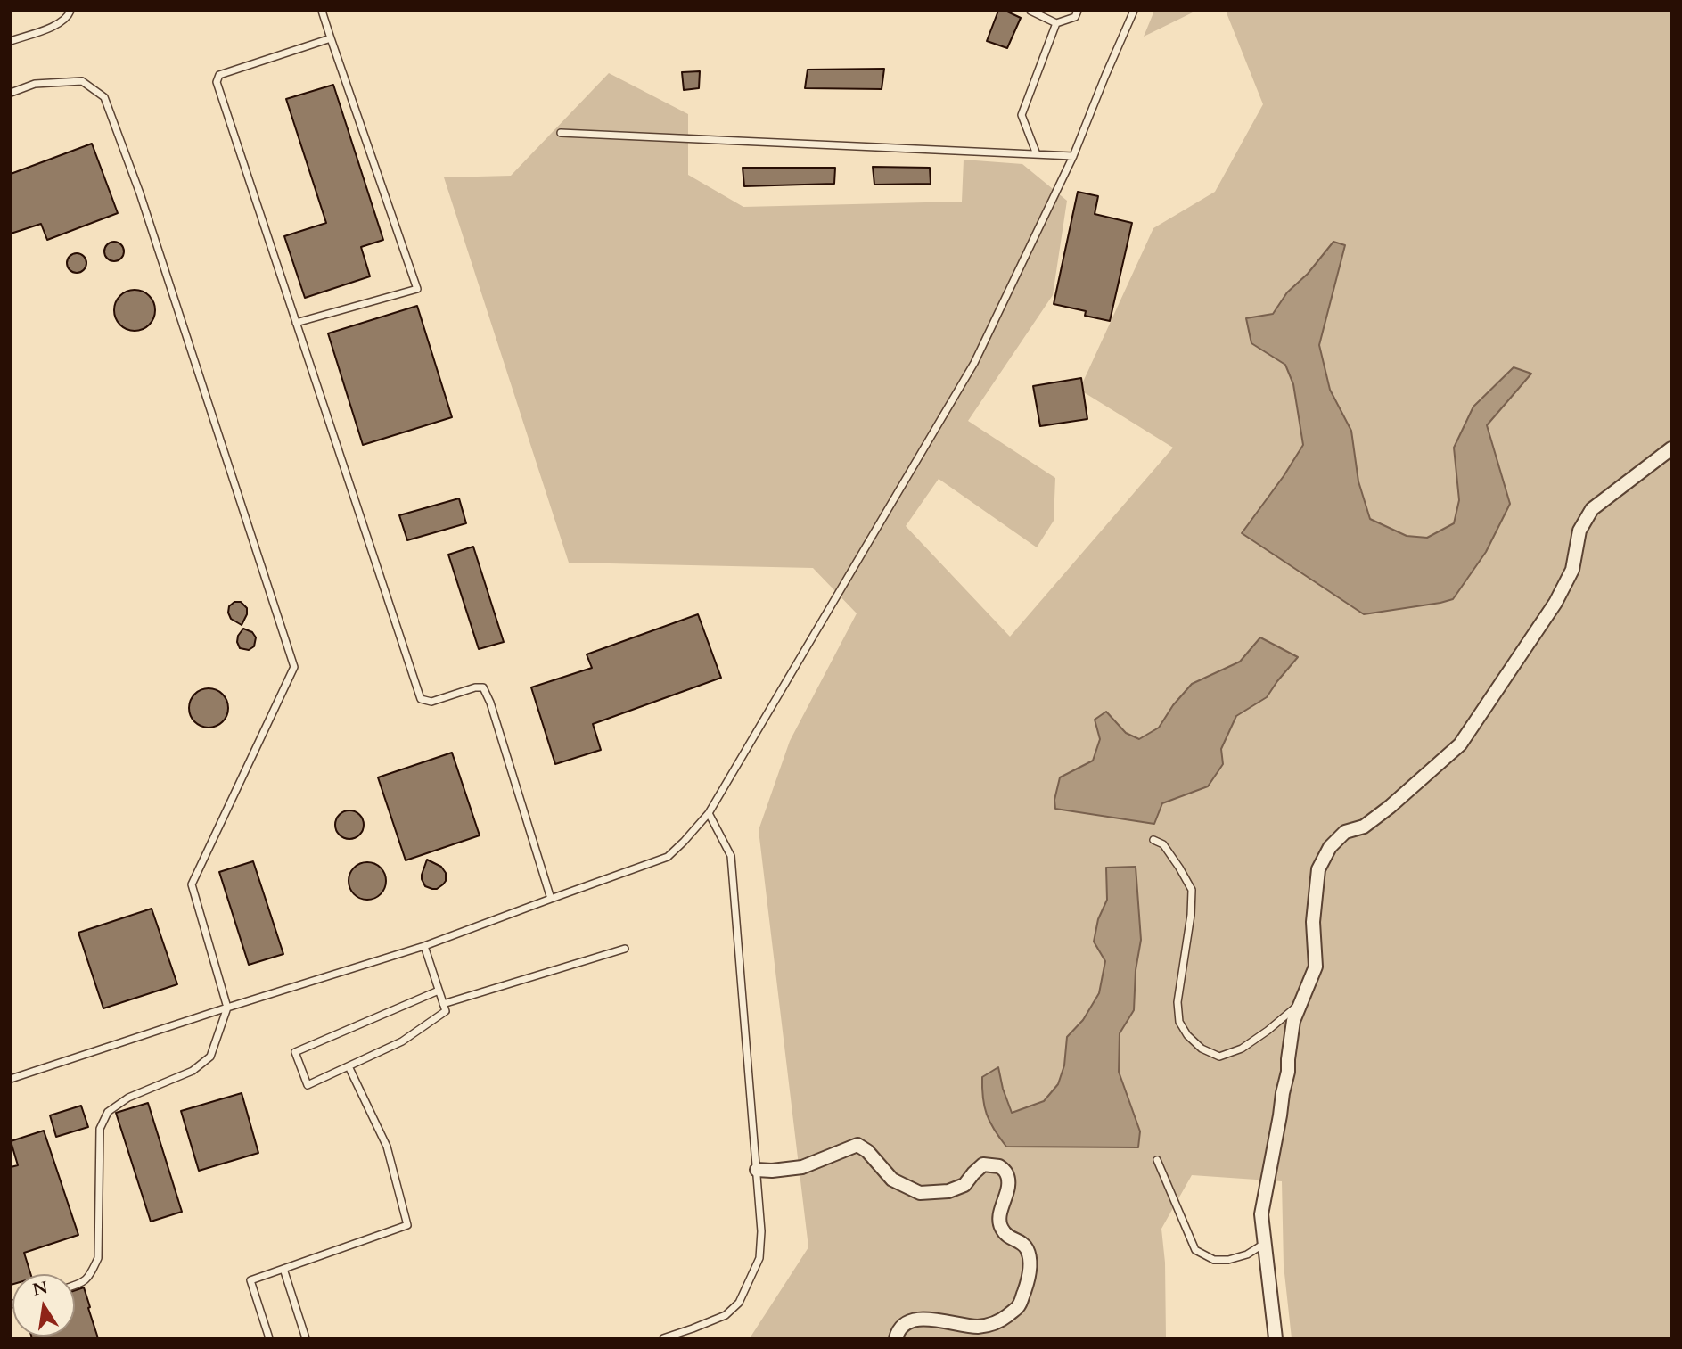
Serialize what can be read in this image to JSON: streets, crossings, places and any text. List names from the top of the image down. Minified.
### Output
{"north":"top"}
